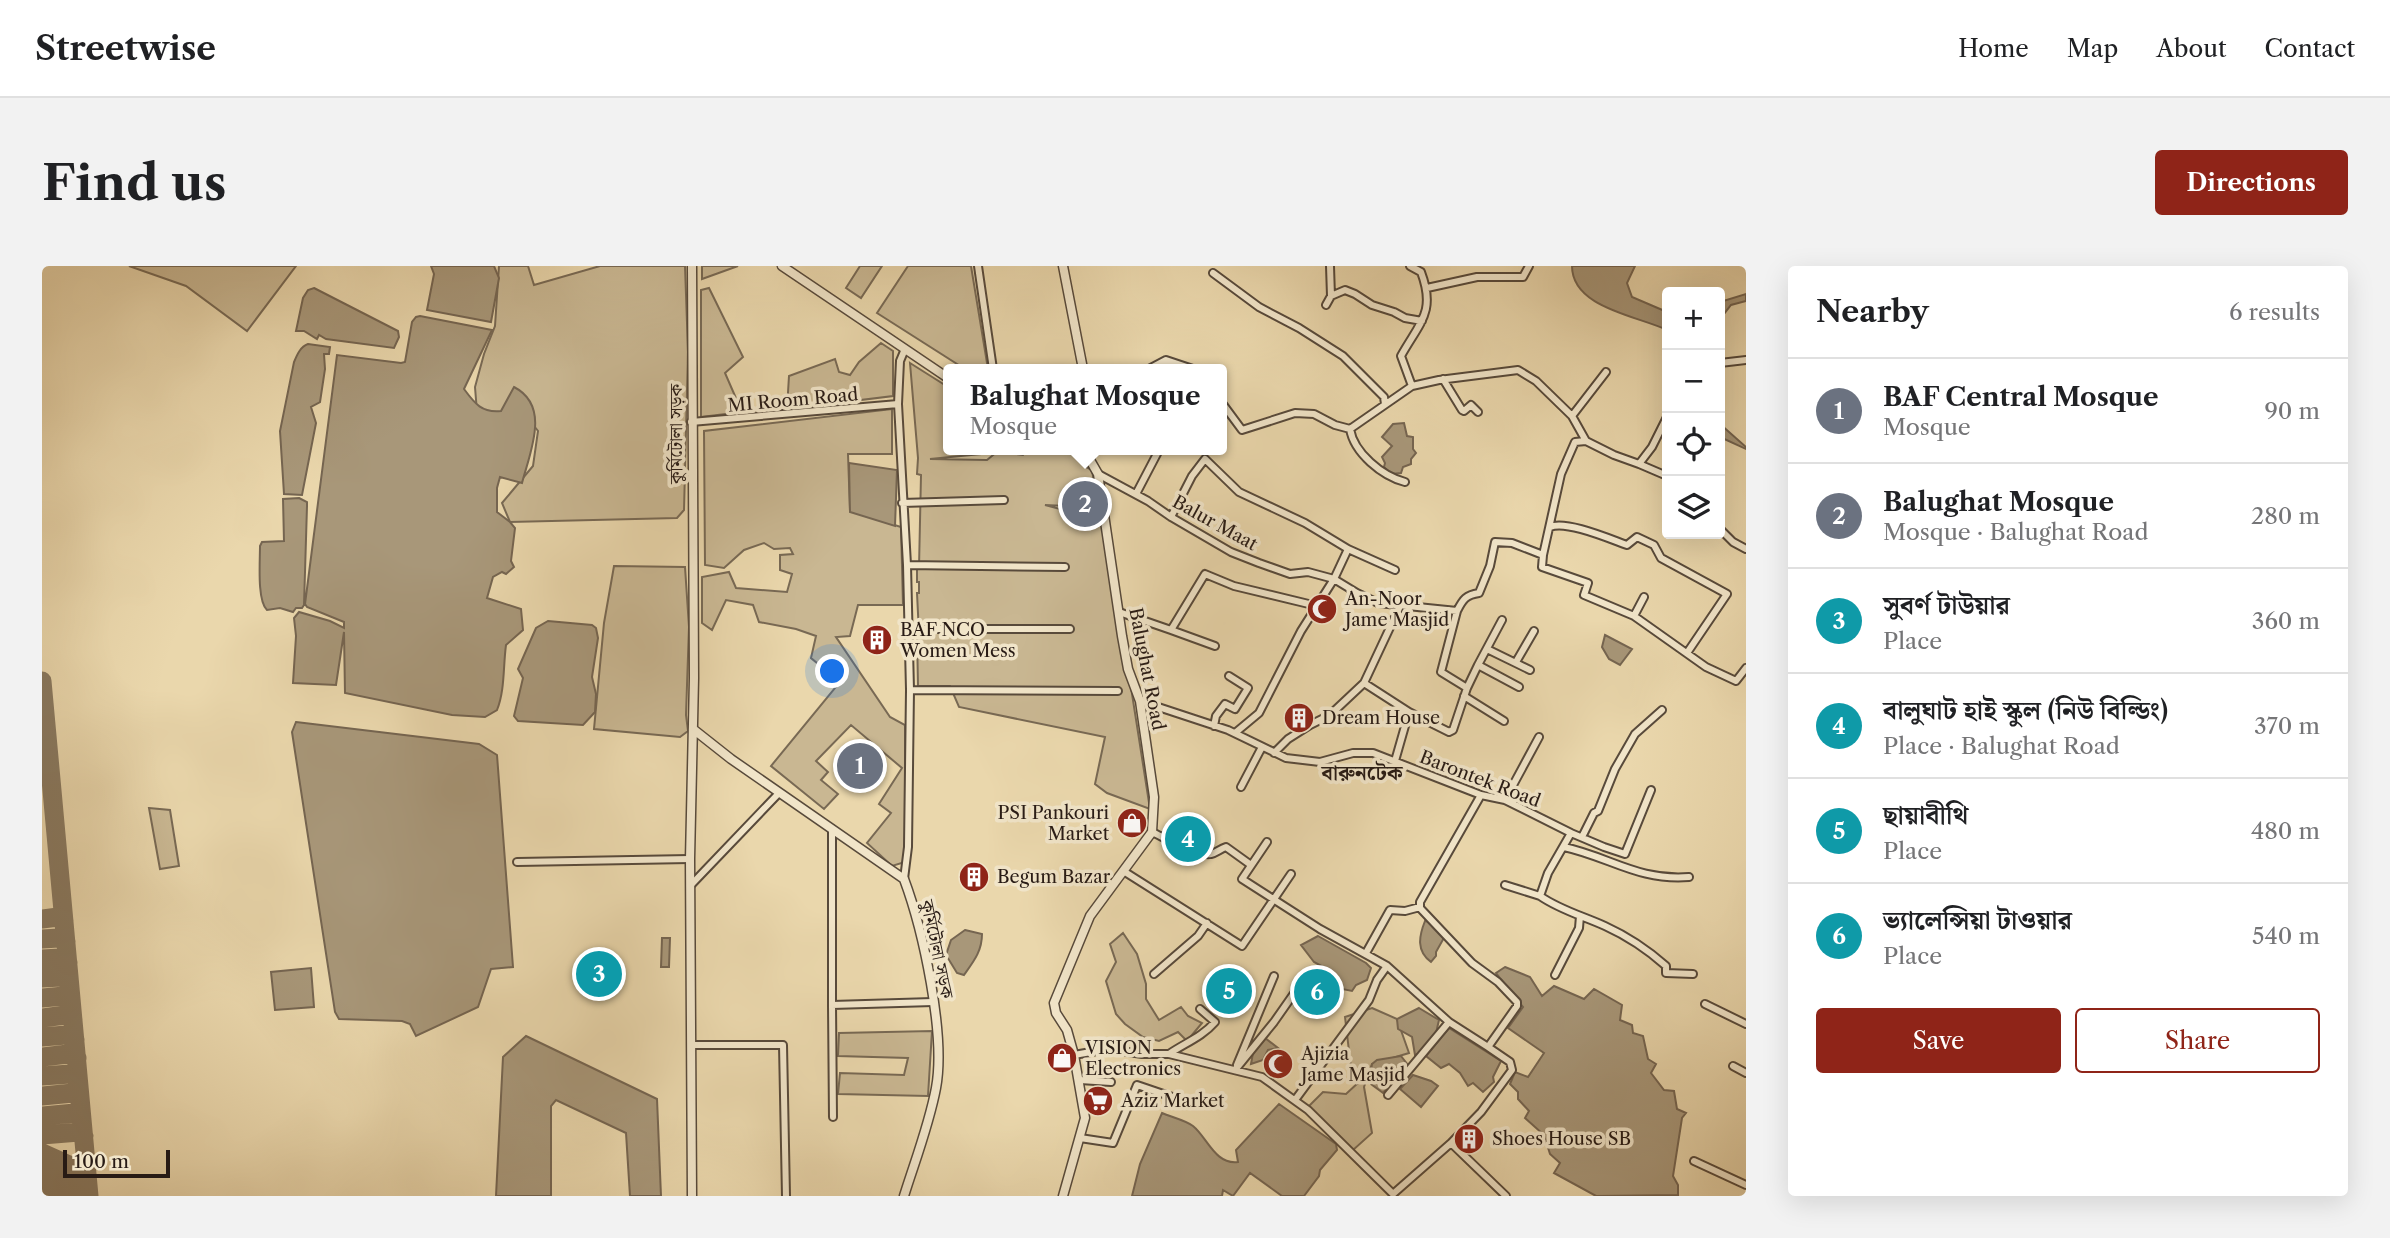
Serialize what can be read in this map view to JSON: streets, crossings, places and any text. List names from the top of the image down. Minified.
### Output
{"streets":{"street":["MI Room Road","কুর্মিটোলা সড়ক","Balur Maat","Balughat Road","Barontek Road"]},"crossings":[["MI Room Road","কুর্মিটোলা সড়ক"],["Balur Maat","Balughat Road"],["Balughat Road","Barontek Road"]],"districts":["বারুনটেক"],"places":{"mosque":["An-Noor Jame Masjid","Ajizia Jame Masjid"],"building":["BAF NCO Women Mess","Dream House","Begum Bazar","Shoes House SB"],"shop":["PSI Pankouri Market","VISION Electronics"],"supermarket":["Aziz Market"]},"scale_bar":"100 m","page":{"header":"Streetwise","nav":["Home","Map","About","Contact"],"buttons":["Directions",["Save","Share"]],"title":"Find us","heading":["Nearby","6 results"],"map_buttons":["+","−"],"list":[{"mark":"1","name":"BAF Central Mosque","note":"Mosque","value":"90 m"},{"mark":"2","name":"Balughat Mosque","note":"Mosque · Balughat Road","value":"280 m"},{"mark":"3","name":"সুবর্ণ টাউয়ার","note":"Place","value":"360 m"},{"mark":"4","name":"বালুঘাট হাই স্কুল (নিউ বিল্ডিং)","note":"Place · Balughat Road","value":"370 m"},{"mark":"5","name":"ছায়াবীথি","note":"Place","value":"480 m"},{"mark":"6","name":"ভ্যালেন্সিয়া টাওয়ার","note":"Place","value":"540 m"}],"popup":["Balughat Mosque","Mosque"],"pins":["2","1","4","3","5","6"],"scale":"100 m"}}
